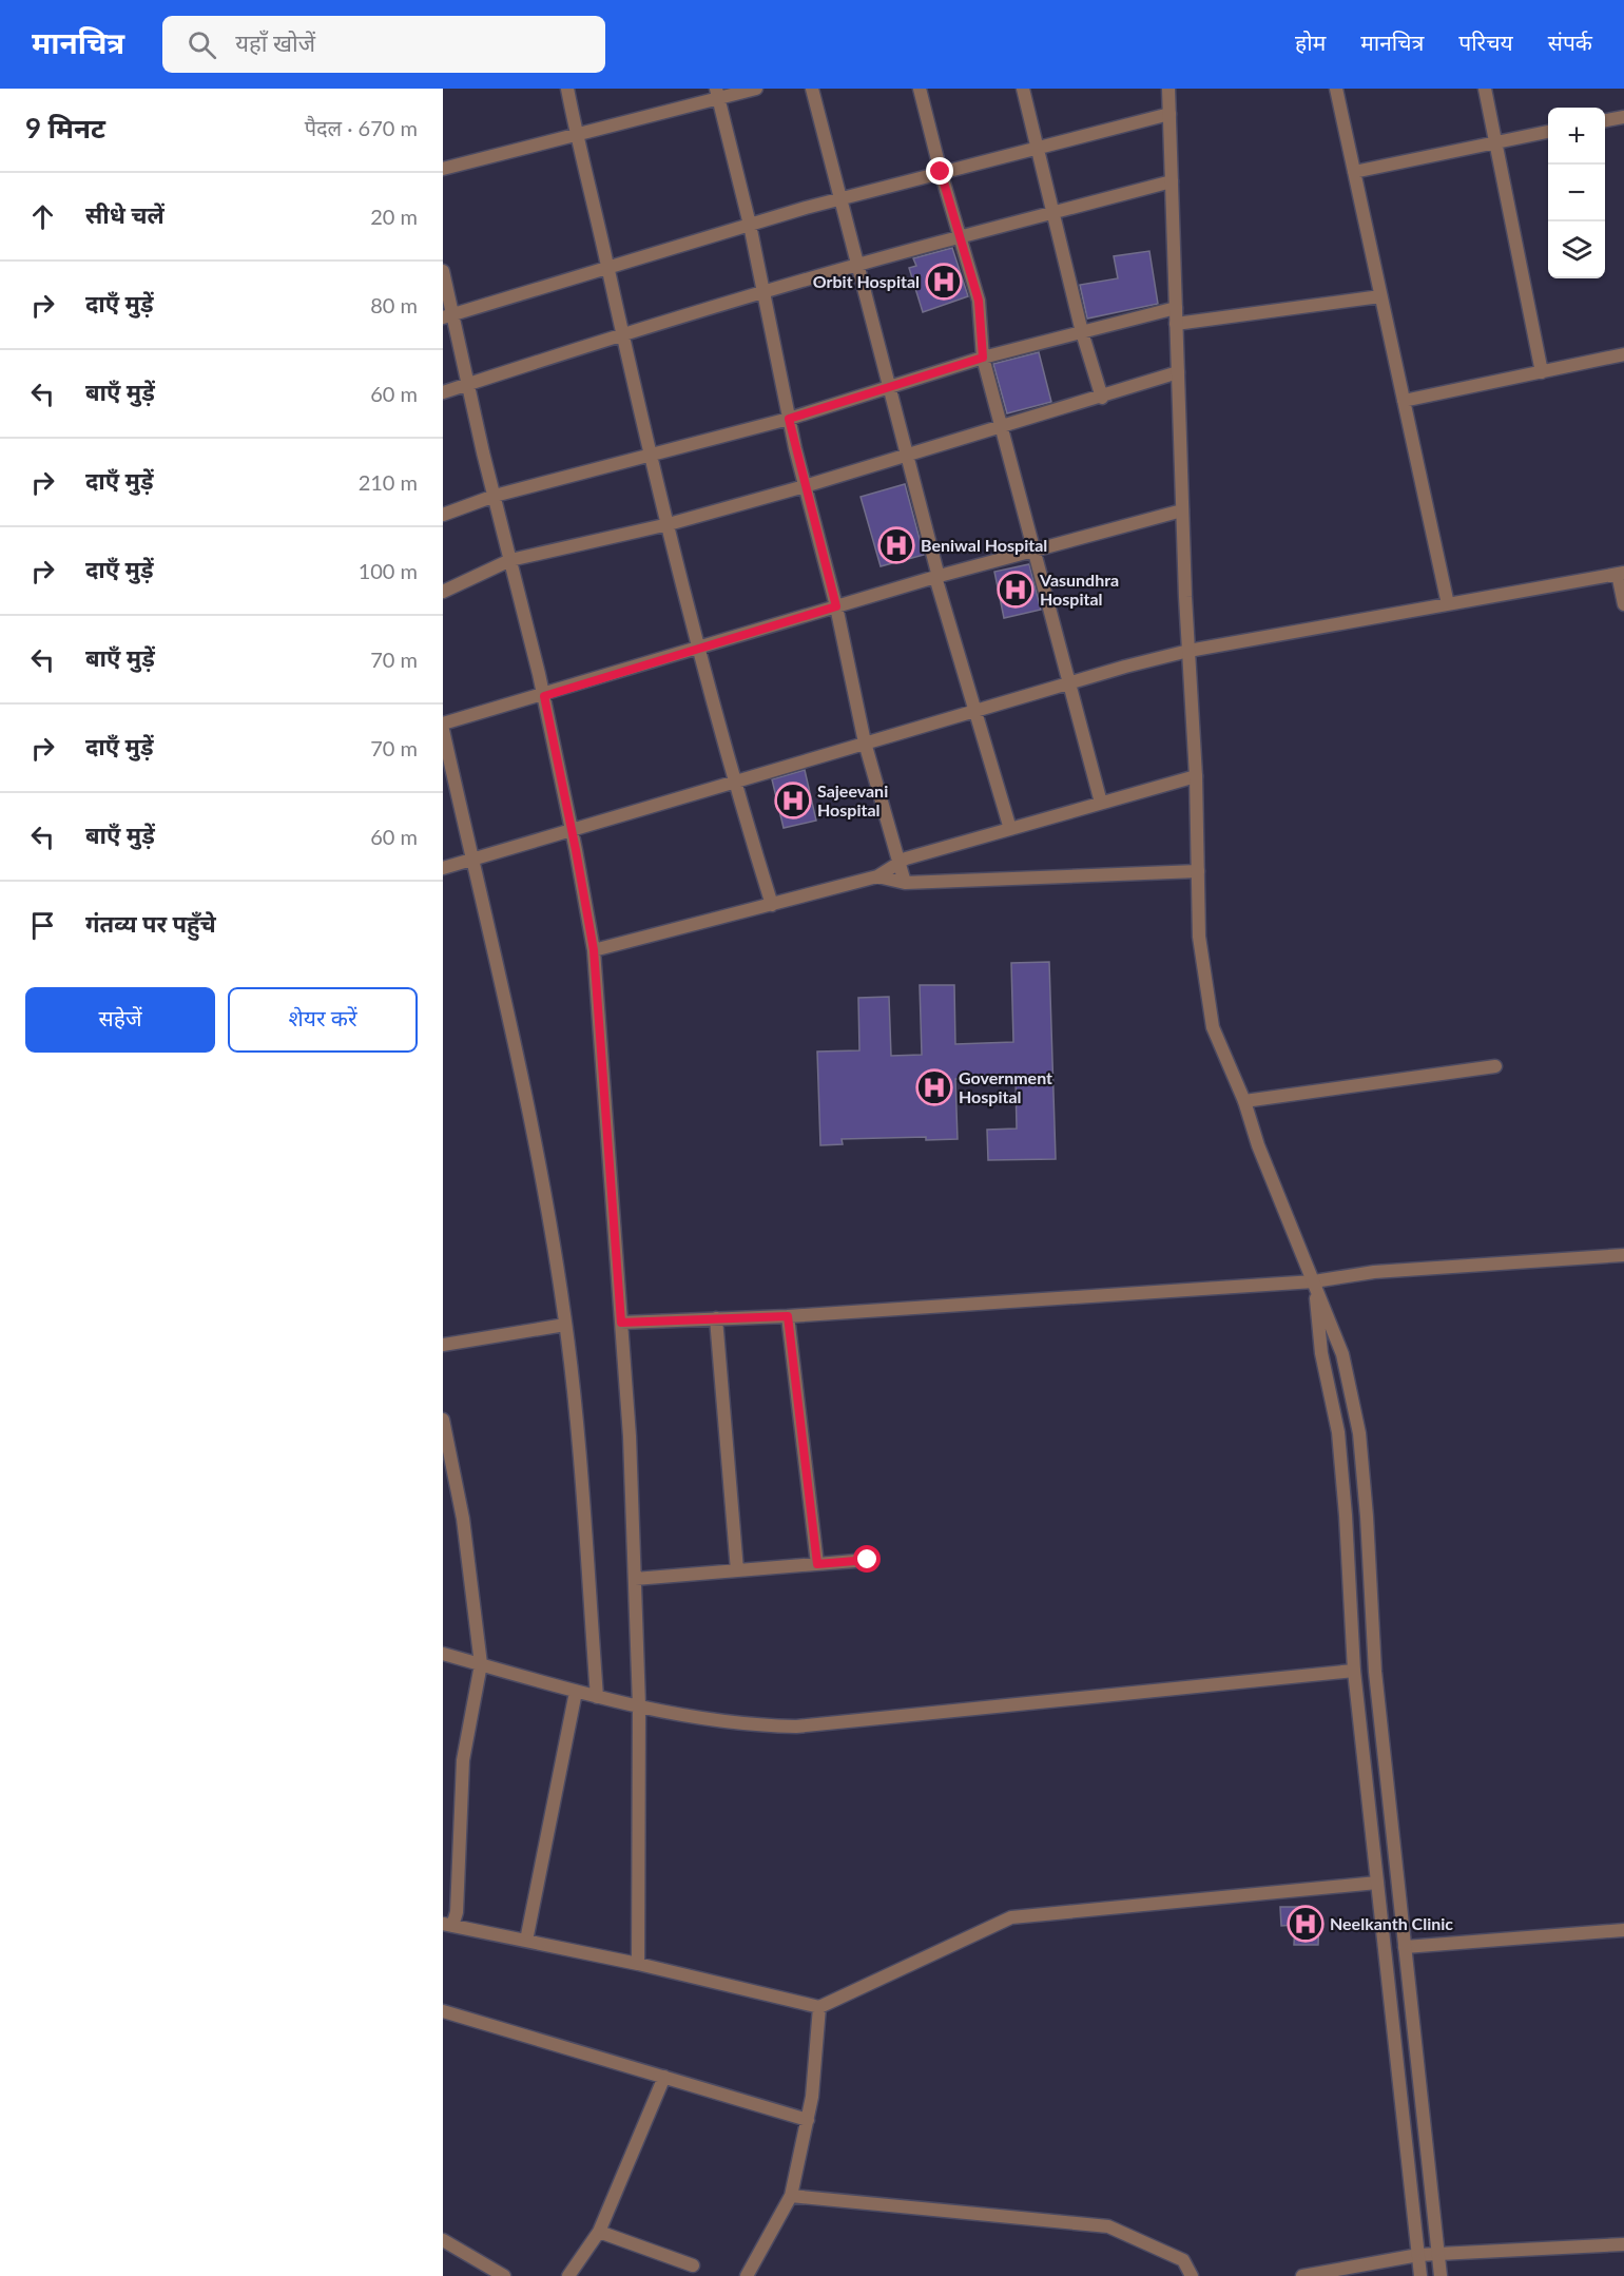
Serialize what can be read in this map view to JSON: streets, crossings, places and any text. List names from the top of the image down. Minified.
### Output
{"places":{"hospital":["Orbit Hospital","Beniwal Hospital","Vasundhra Hospital","Sajeevani Hospital","Government Hospital","Neelkanth Clinic"]},"page":{"header":"मानचित्र","search":"यहाँ खोजें","nav":["होम","मानचित्र","परिचय","संपर्क"],"heading":["9 मिनट","पैदल · 670 m"],"map_buttons":["+","−"],"list":[["सीधे चलें","20 m"],["दाएँ मुड़ें","80 m"],["बाएँ मुड़ें","60 m"],["दाएँ मुड़ें","210 m"],["दाएँ मुड़ें","100 m"],["बाएँ मुड़ें","70 m"],["दाएँ मुड़ें","70 m"],["बाएँ मुड़ें","60 m"],"गंतव्य पर पहुँचे"],"buttons":["सहेजें","शेयर करें"]}}
